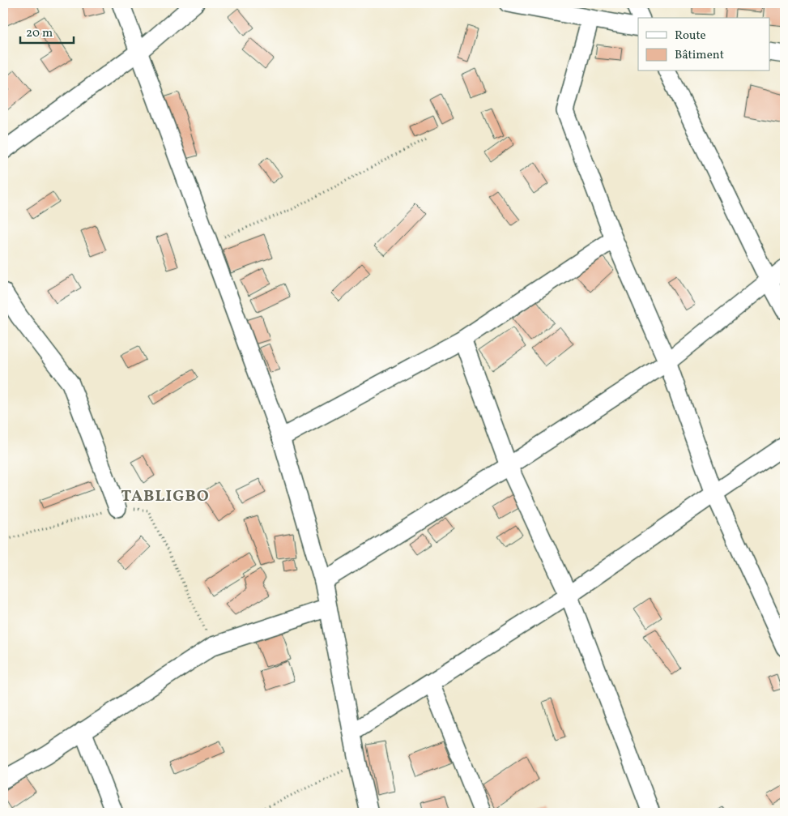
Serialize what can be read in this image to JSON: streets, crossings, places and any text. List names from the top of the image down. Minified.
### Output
{"districts":["TABLIGBO"],"legend":["Route","Bâtiment"],"scale_bar":"20 m"}
